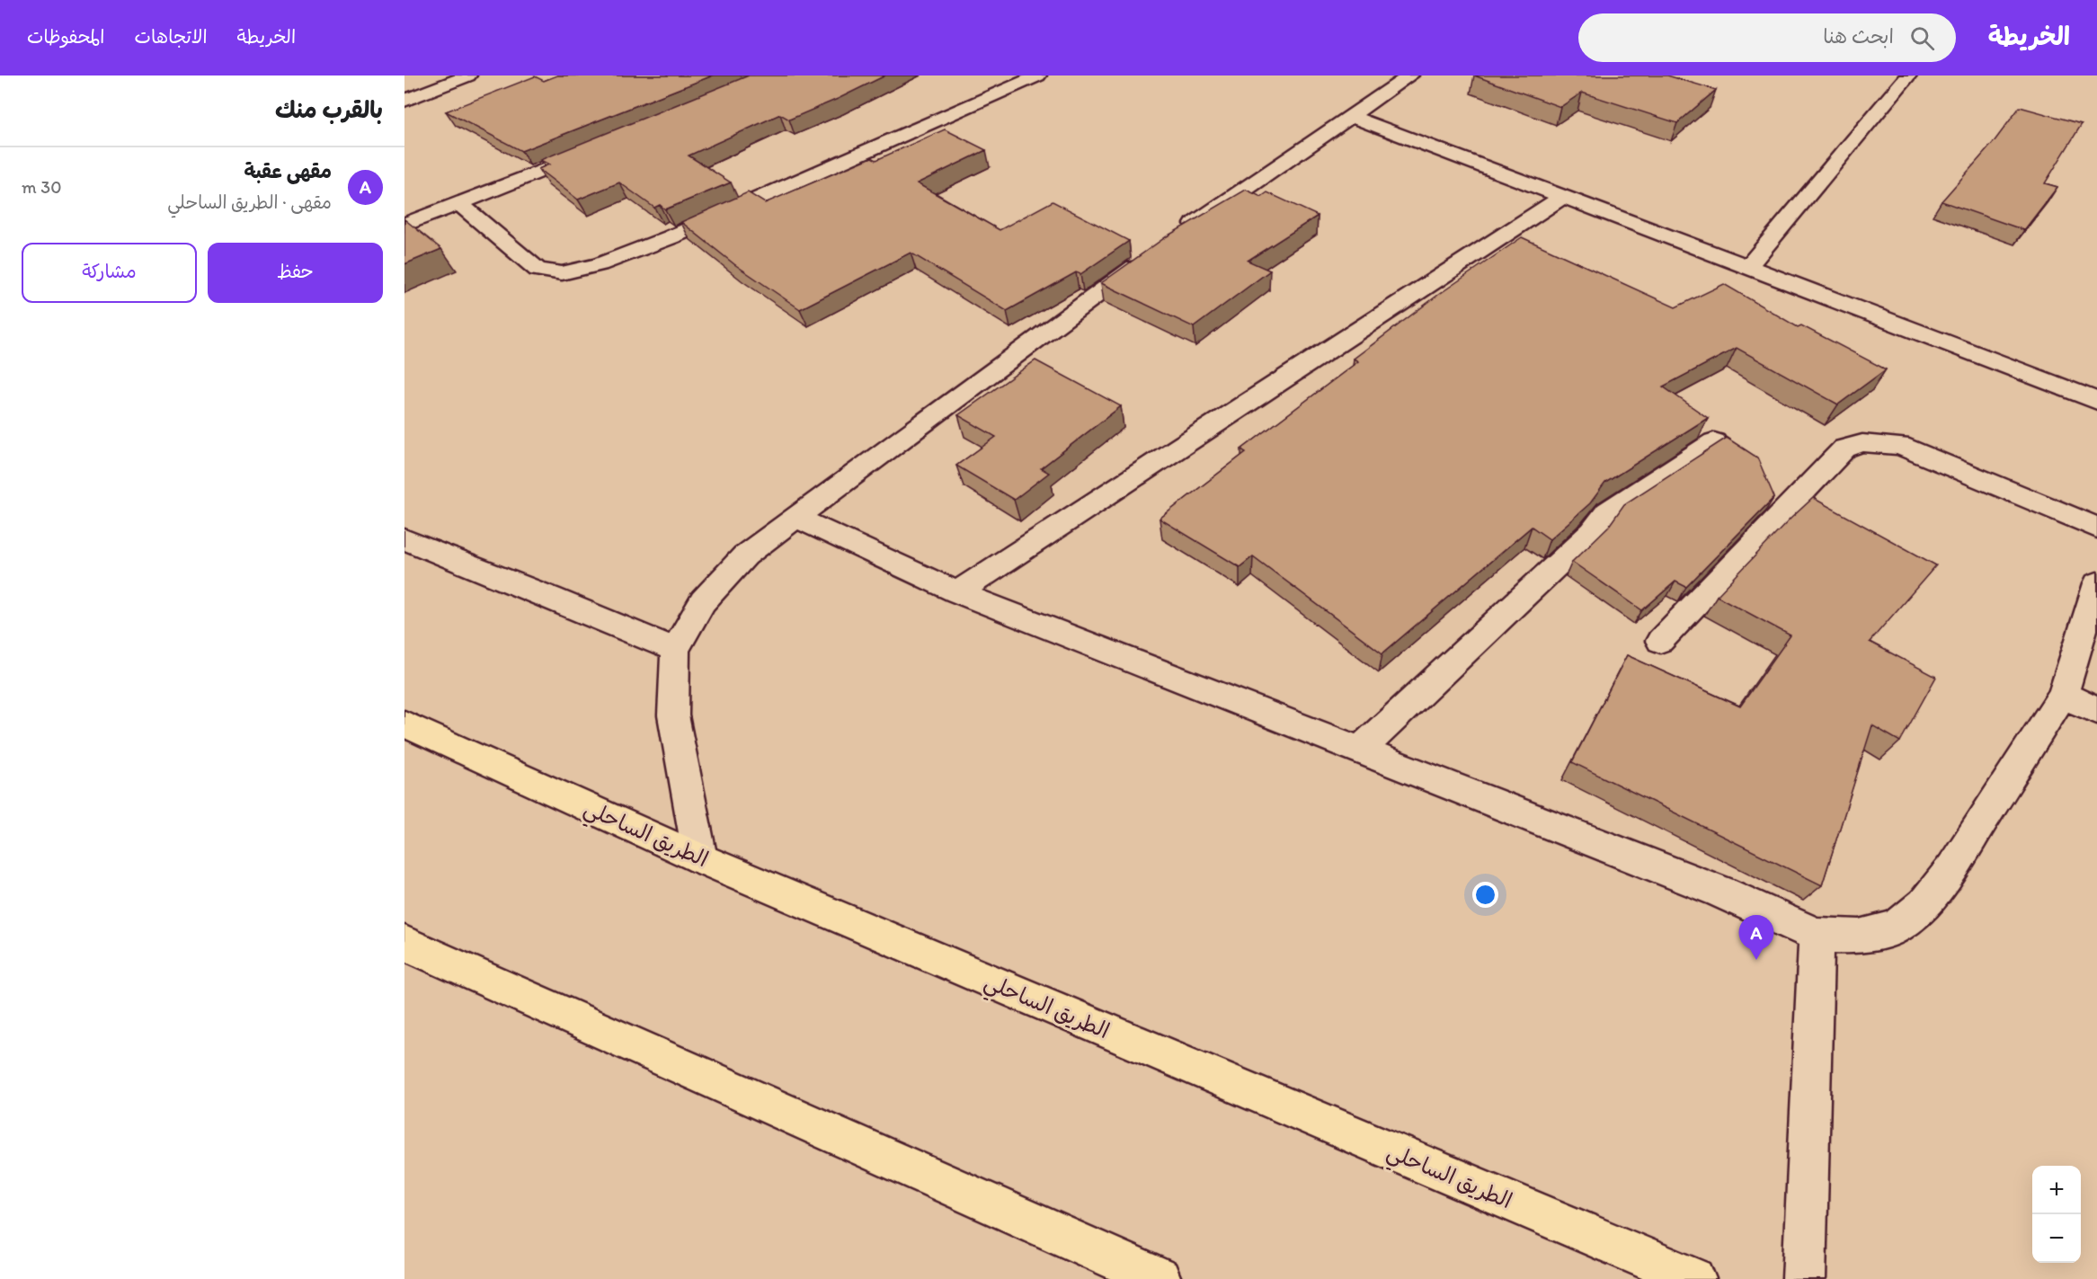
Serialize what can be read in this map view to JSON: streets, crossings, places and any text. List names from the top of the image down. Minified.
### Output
{"streets":{"highway":["الطريق الساحلي"]},"page":{"header":"الخريطة","search":"ابحث هنا","nav":["الخريطة","الاتجاهات","المحفوظات"],"heading":"بالقرب منك","list":[{"mark":"A","name":"مقهى عقبة","note":"مقهى · الطريق الساحلي","value":"30 m"}],"buttons":["حفظ","مشاركة"],"pins":"A","map_buttons":["+","−"]}}
